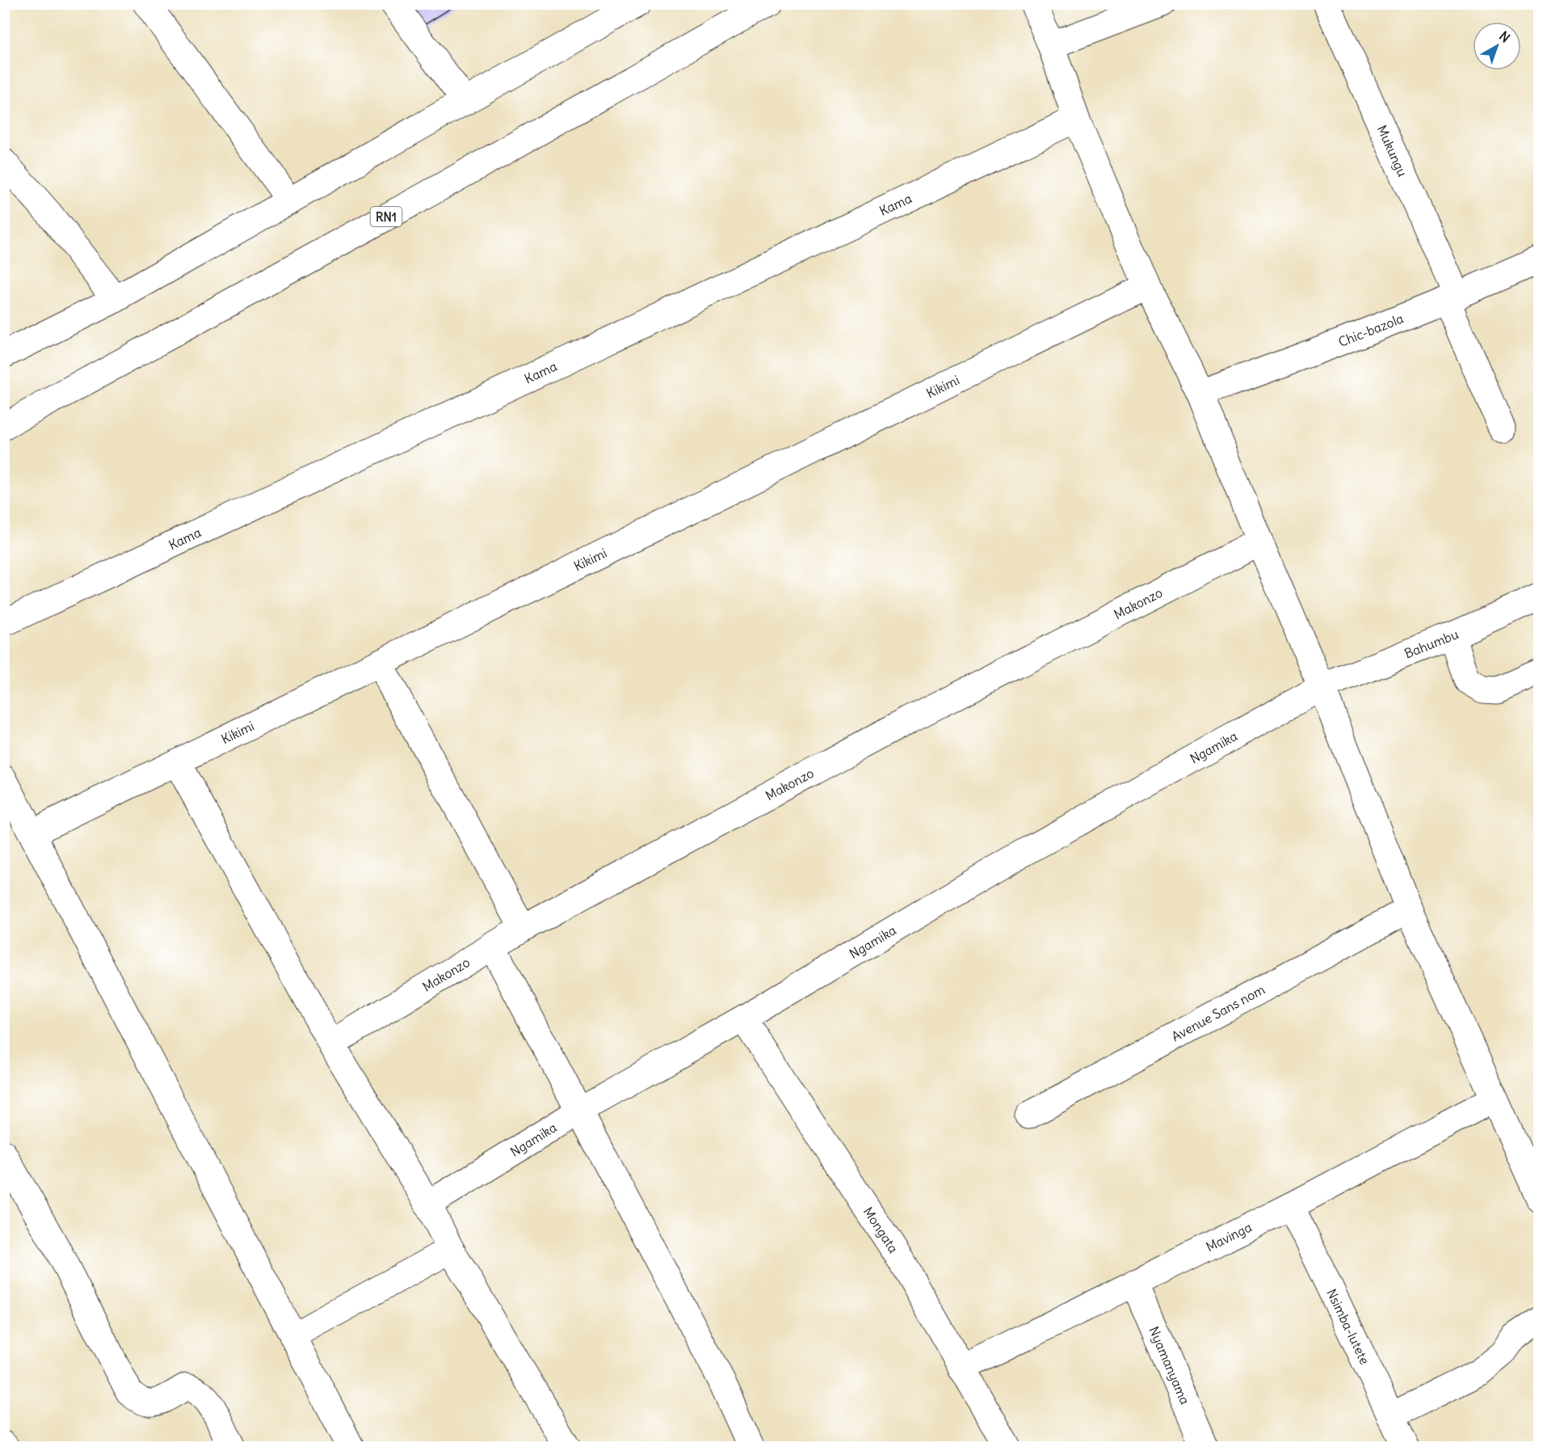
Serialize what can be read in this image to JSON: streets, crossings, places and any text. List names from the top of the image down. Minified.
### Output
{"streets":{"main road":["Mukungu","Kama","RN1","Chic-bazola","Kikimi","Makonzo","Bahumbu","Ngamika","Avenue Sans nom","Mongata","Mavinga","Nsimba-lutete","Nyamanyama"]},"crossings":[["Mukungu","Chic-bazola"],["Bahumbu","Ngamika"],["Ngamika","Mongata"],["Mongata","Mavinga"],["Mavinga","Nsimba-lutete"],["Mavinga","Nyamanyama"]],"north":"top right"}
